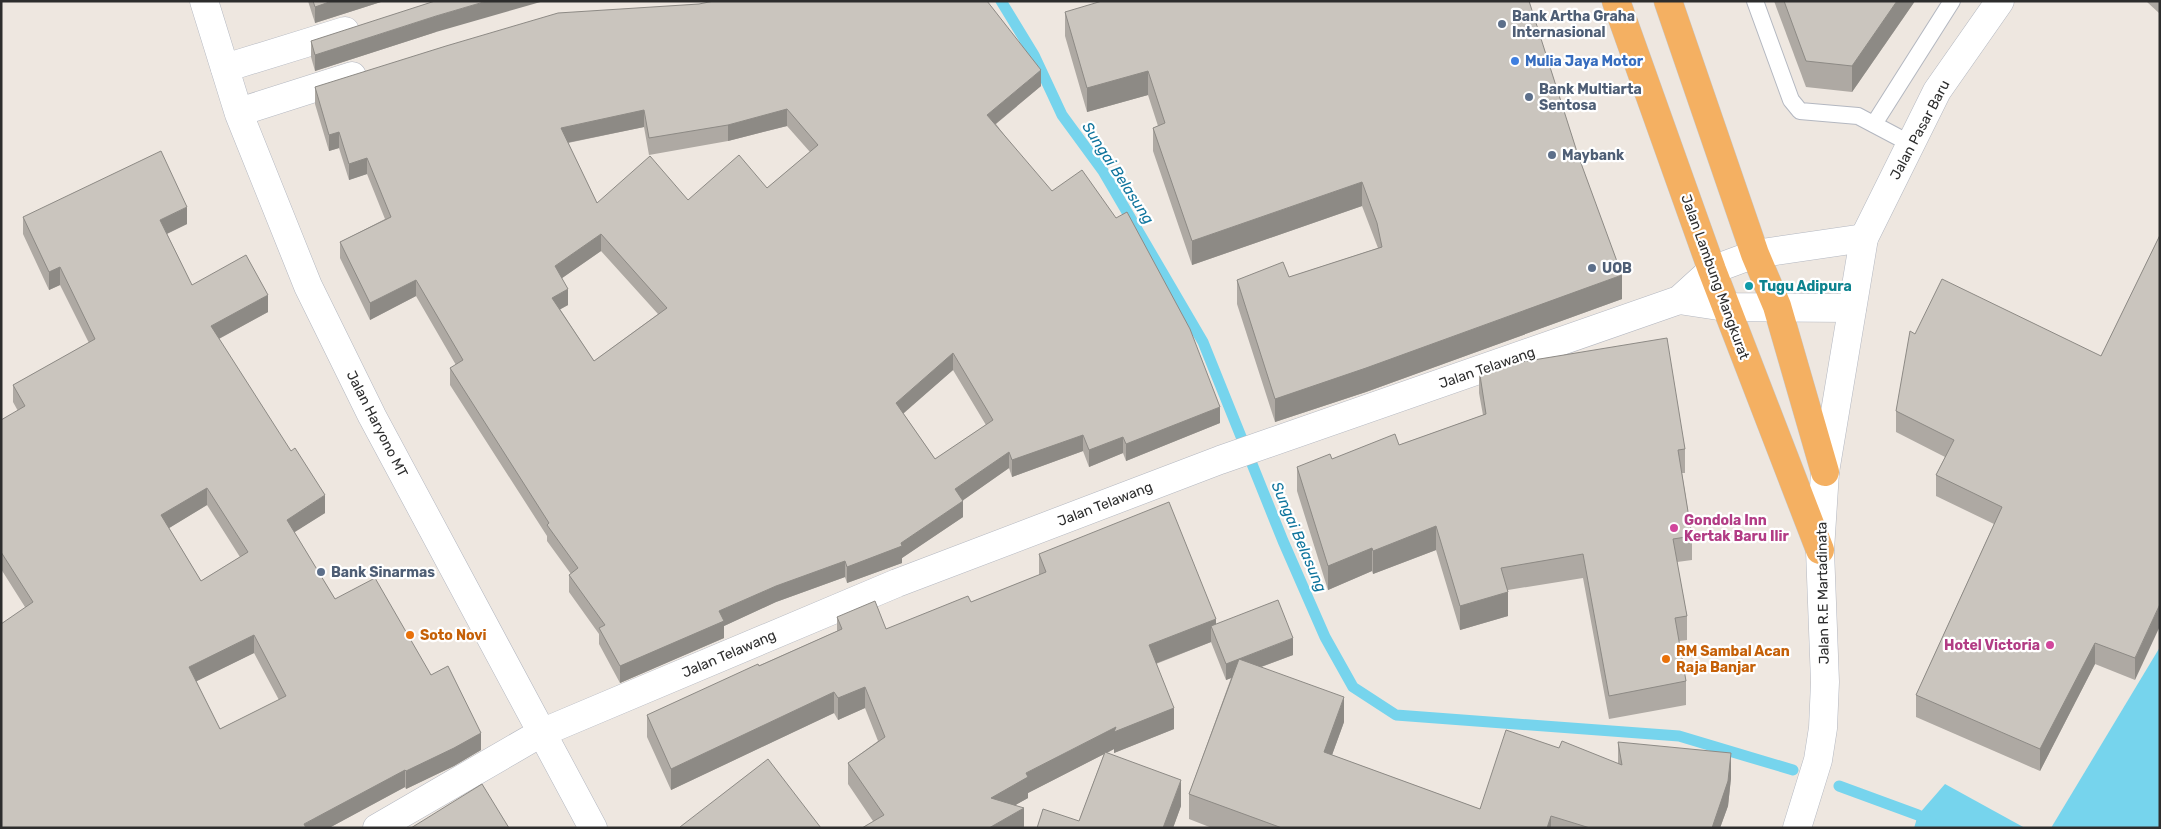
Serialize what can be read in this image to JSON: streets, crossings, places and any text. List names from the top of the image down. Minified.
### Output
{"streets":{"highway":["Jalan Lambung Mangkurat"],"street":["Jalan Pasar Baru","Jalan Telawang","Jalan Haryono MT","Jalan R.E Martadinata"]},"crossings":[["Jalan Pasar Baru","Jalan R.E Martadinata"],["Jalan Lambung Mangkurat","Jalan Telawang"],["Jalan Lambung Mangkurat","Jalan R.E Martadinata"],["Jalan Telawang","Jalan Haryono MT"],["Jalan Telawang","Jalan R.E Martadinata"]],"water":["Sungai Belasung"],"places":["Bank Artha Graha Internasional","Mulia Jaya Motor","Bank Multiarta Sentosa","Maybank","UOB","Tugu Adipura","Gondola Inn Kertak Baru Ilir","Bank Sinarmas","Soto Novi","Hotel Victoria","RM Sambal Acan Raja Banjar"]}
